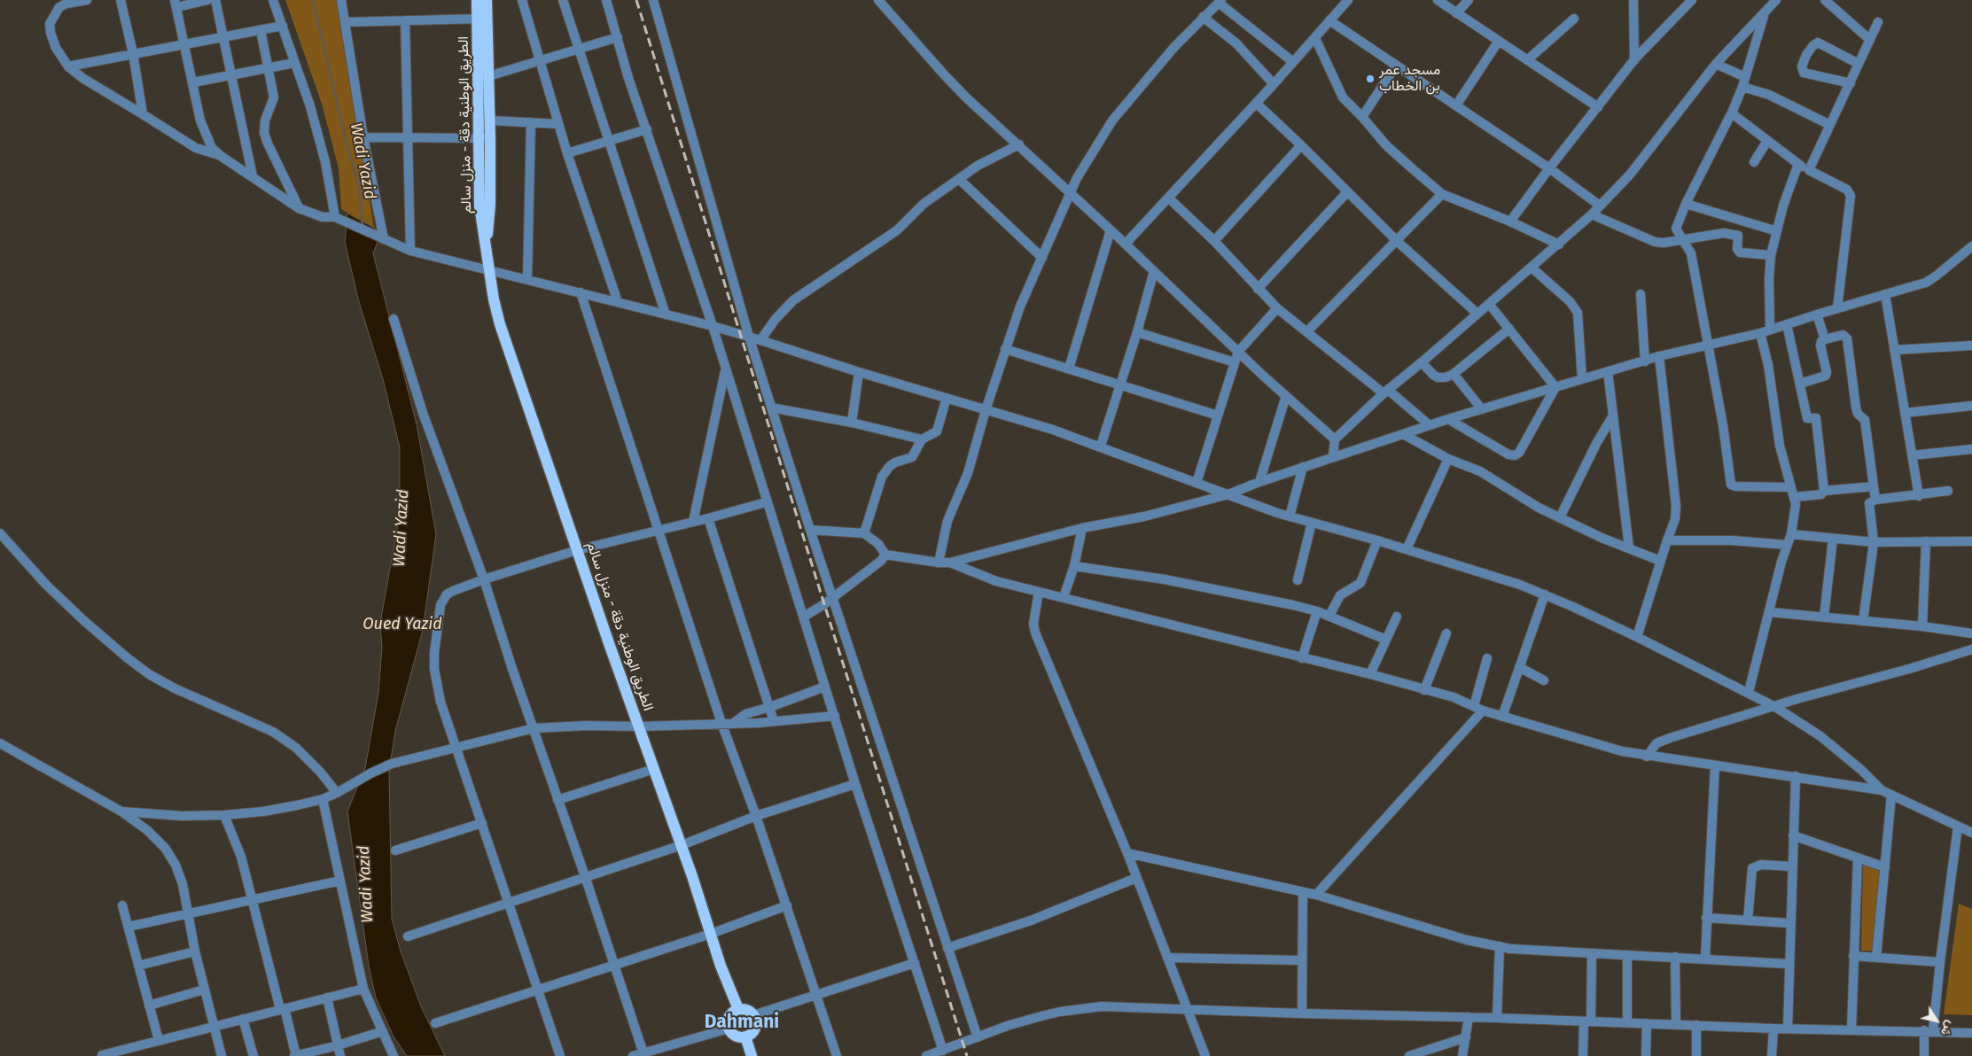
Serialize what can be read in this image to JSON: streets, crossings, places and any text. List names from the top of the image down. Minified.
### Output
{"streets":{"main road":["الطريق الوطنية دقة - منزل سالم"]},"districts":["Dahmani"],"water":["Wadi Yazid","Oued Yazid"],"places":["مسجد عمر بن الخطاب"],"north":"bottom right"}
